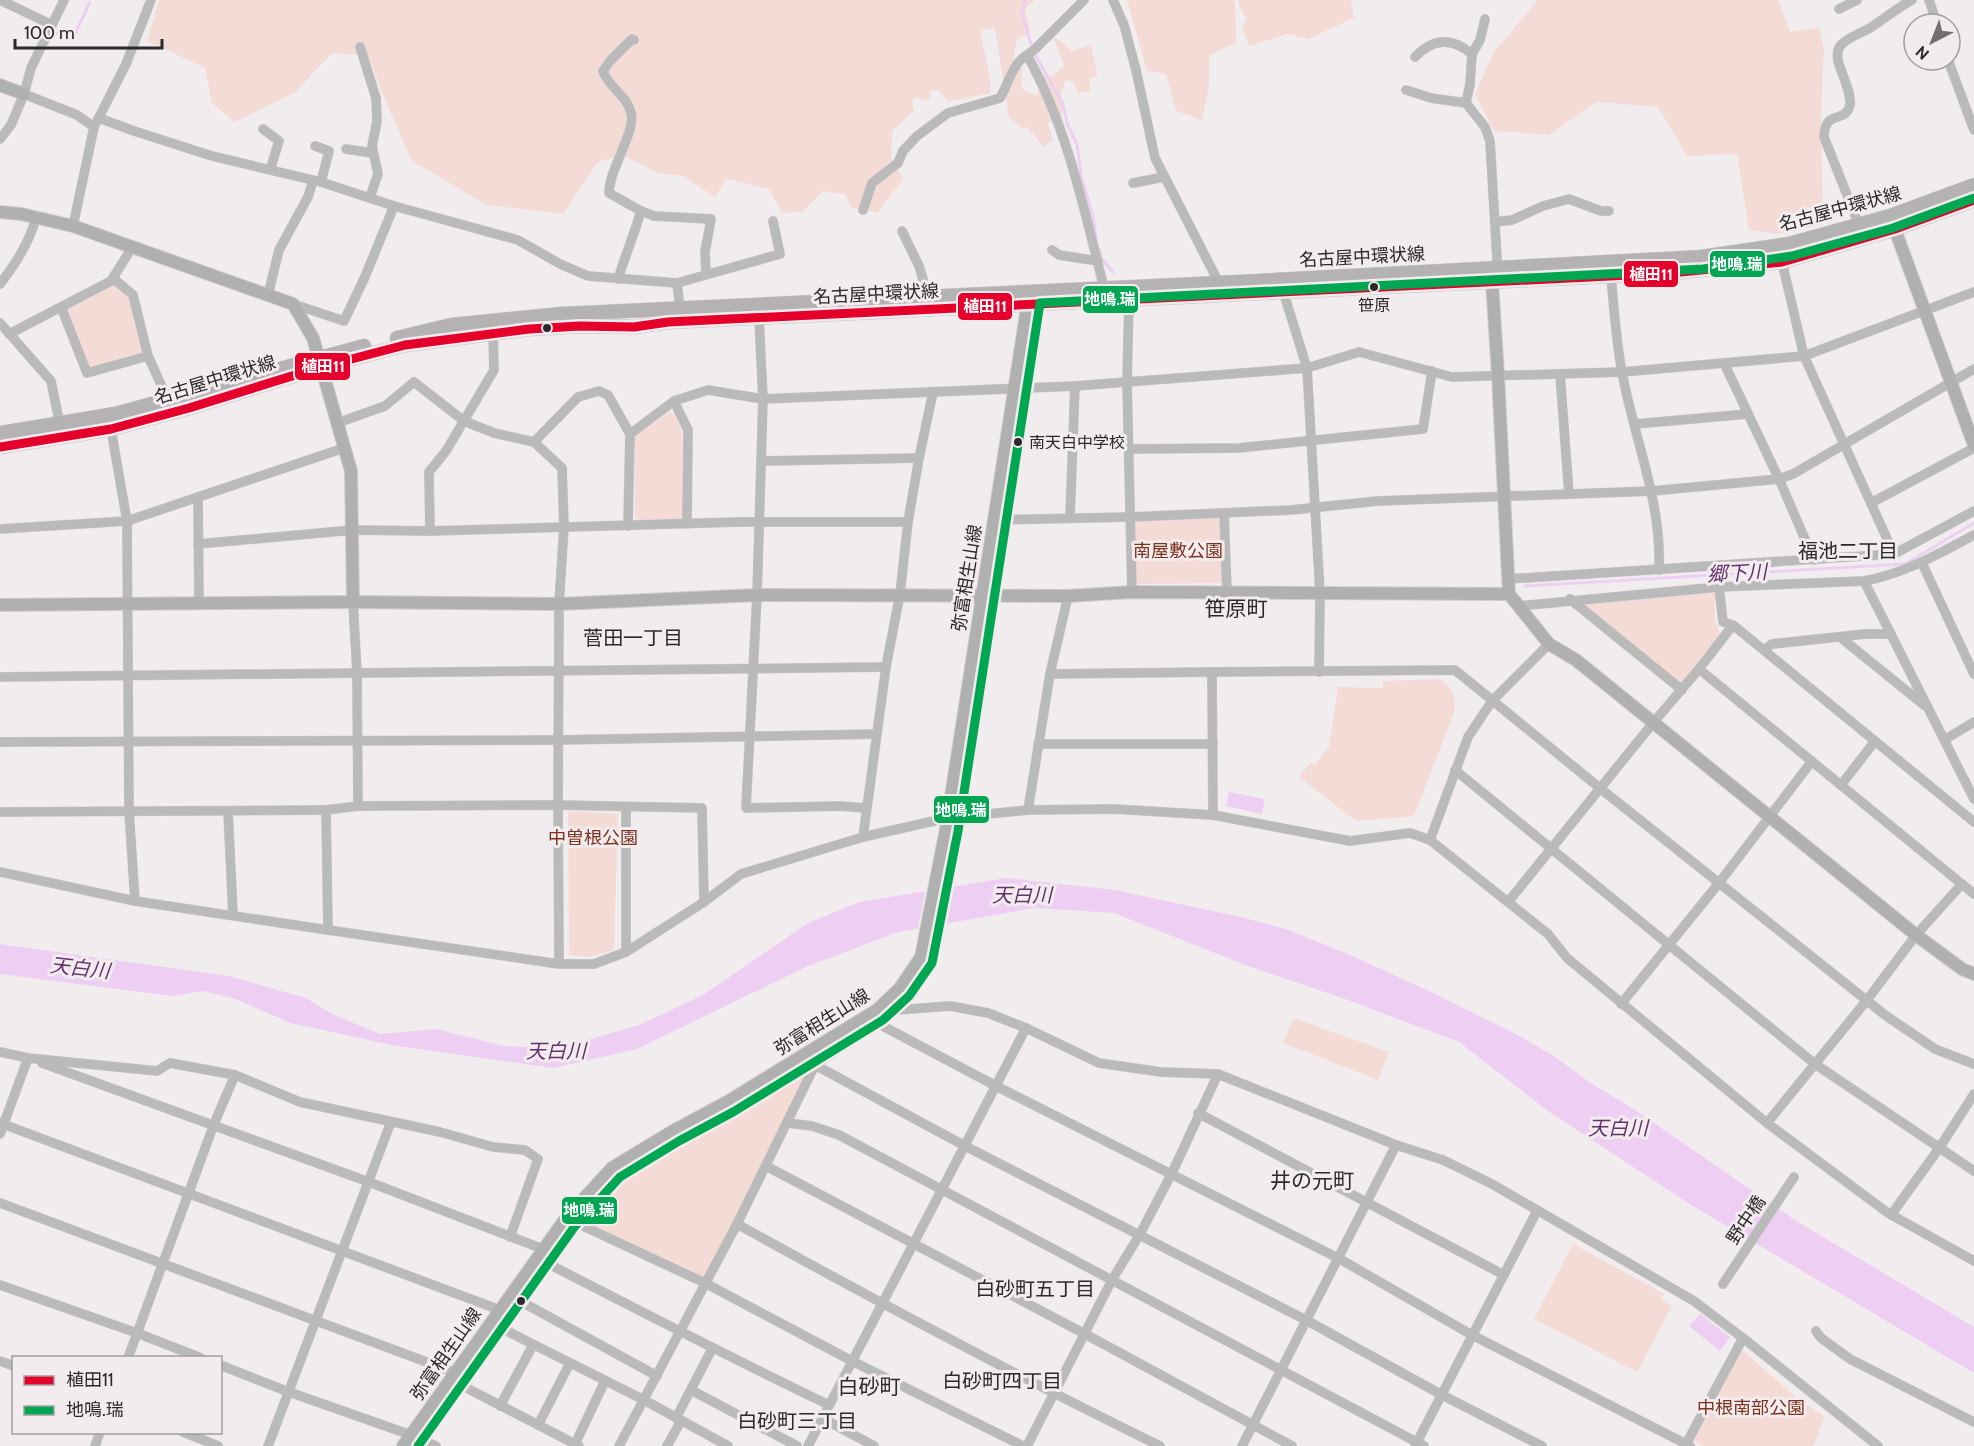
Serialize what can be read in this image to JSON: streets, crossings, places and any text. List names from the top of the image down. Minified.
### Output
{"streets":{"main road":["名古屋中環状線"],"street":["弥富相生山線","野中橋"]},"crossings":[["名古屋中環状線","弥富相生山線"]],"districts":["福池二丁目","笹原町","菅田一丁目","井の元町","白砂町五丁目","白砂町四丁目","白砂町","白砂町三丁目"],"water":["郷下川","天白川"],"parks":["南屋敷公園","中曽根公園","中根南部公園"],"places":["笹原","南天白中学校"],"lines":["transit line 地鳴.瑞","transit line 植田11"],"legend":["植田11","地鳴.瑞"],"scale_bar":"100 m","north":"bottom left"}
